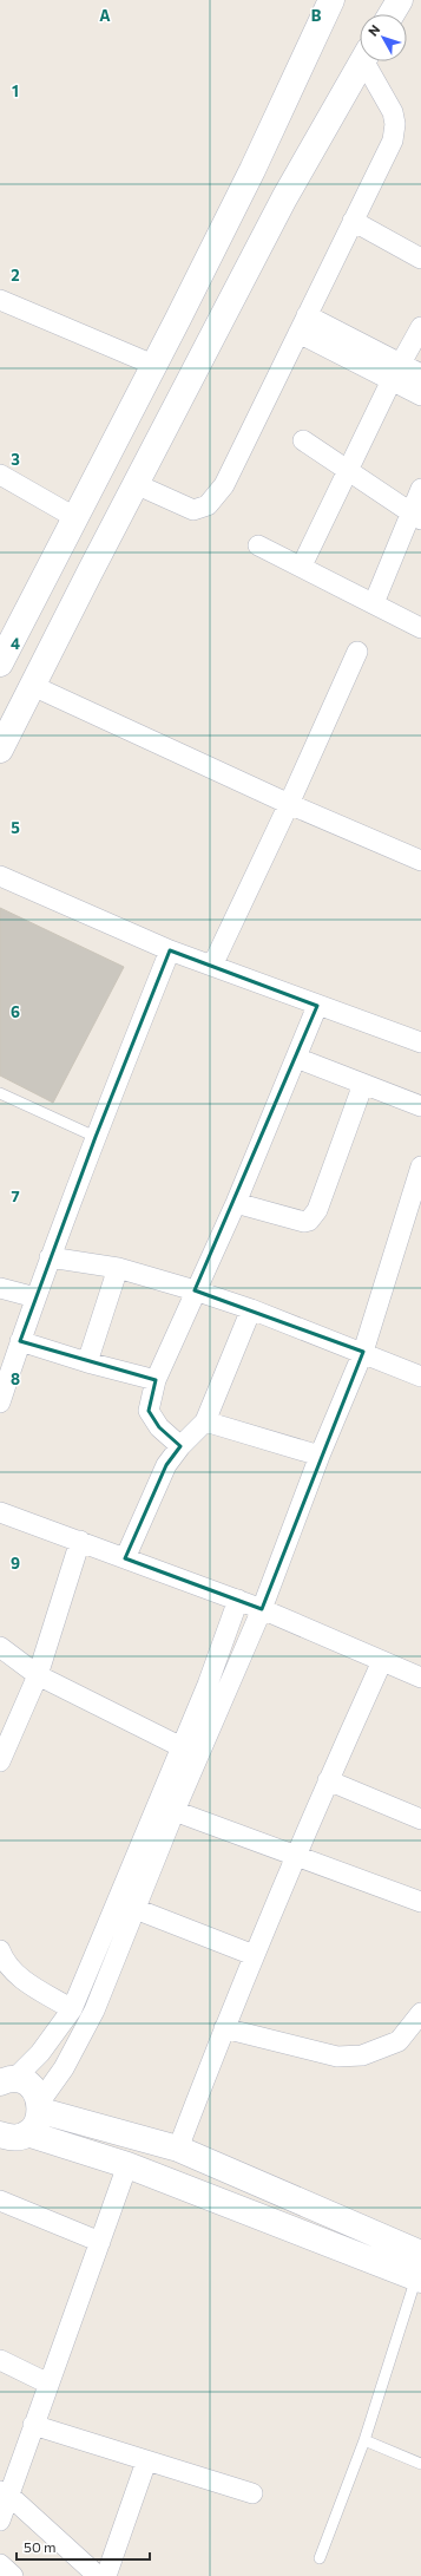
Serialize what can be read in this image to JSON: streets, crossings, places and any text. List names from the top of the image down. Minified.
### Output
{"scale_bar":"50 m","north":"top left","grid":{"columns":["A","B"],"rows":["1","2","3","4","5","6","7","8","9"]}}
